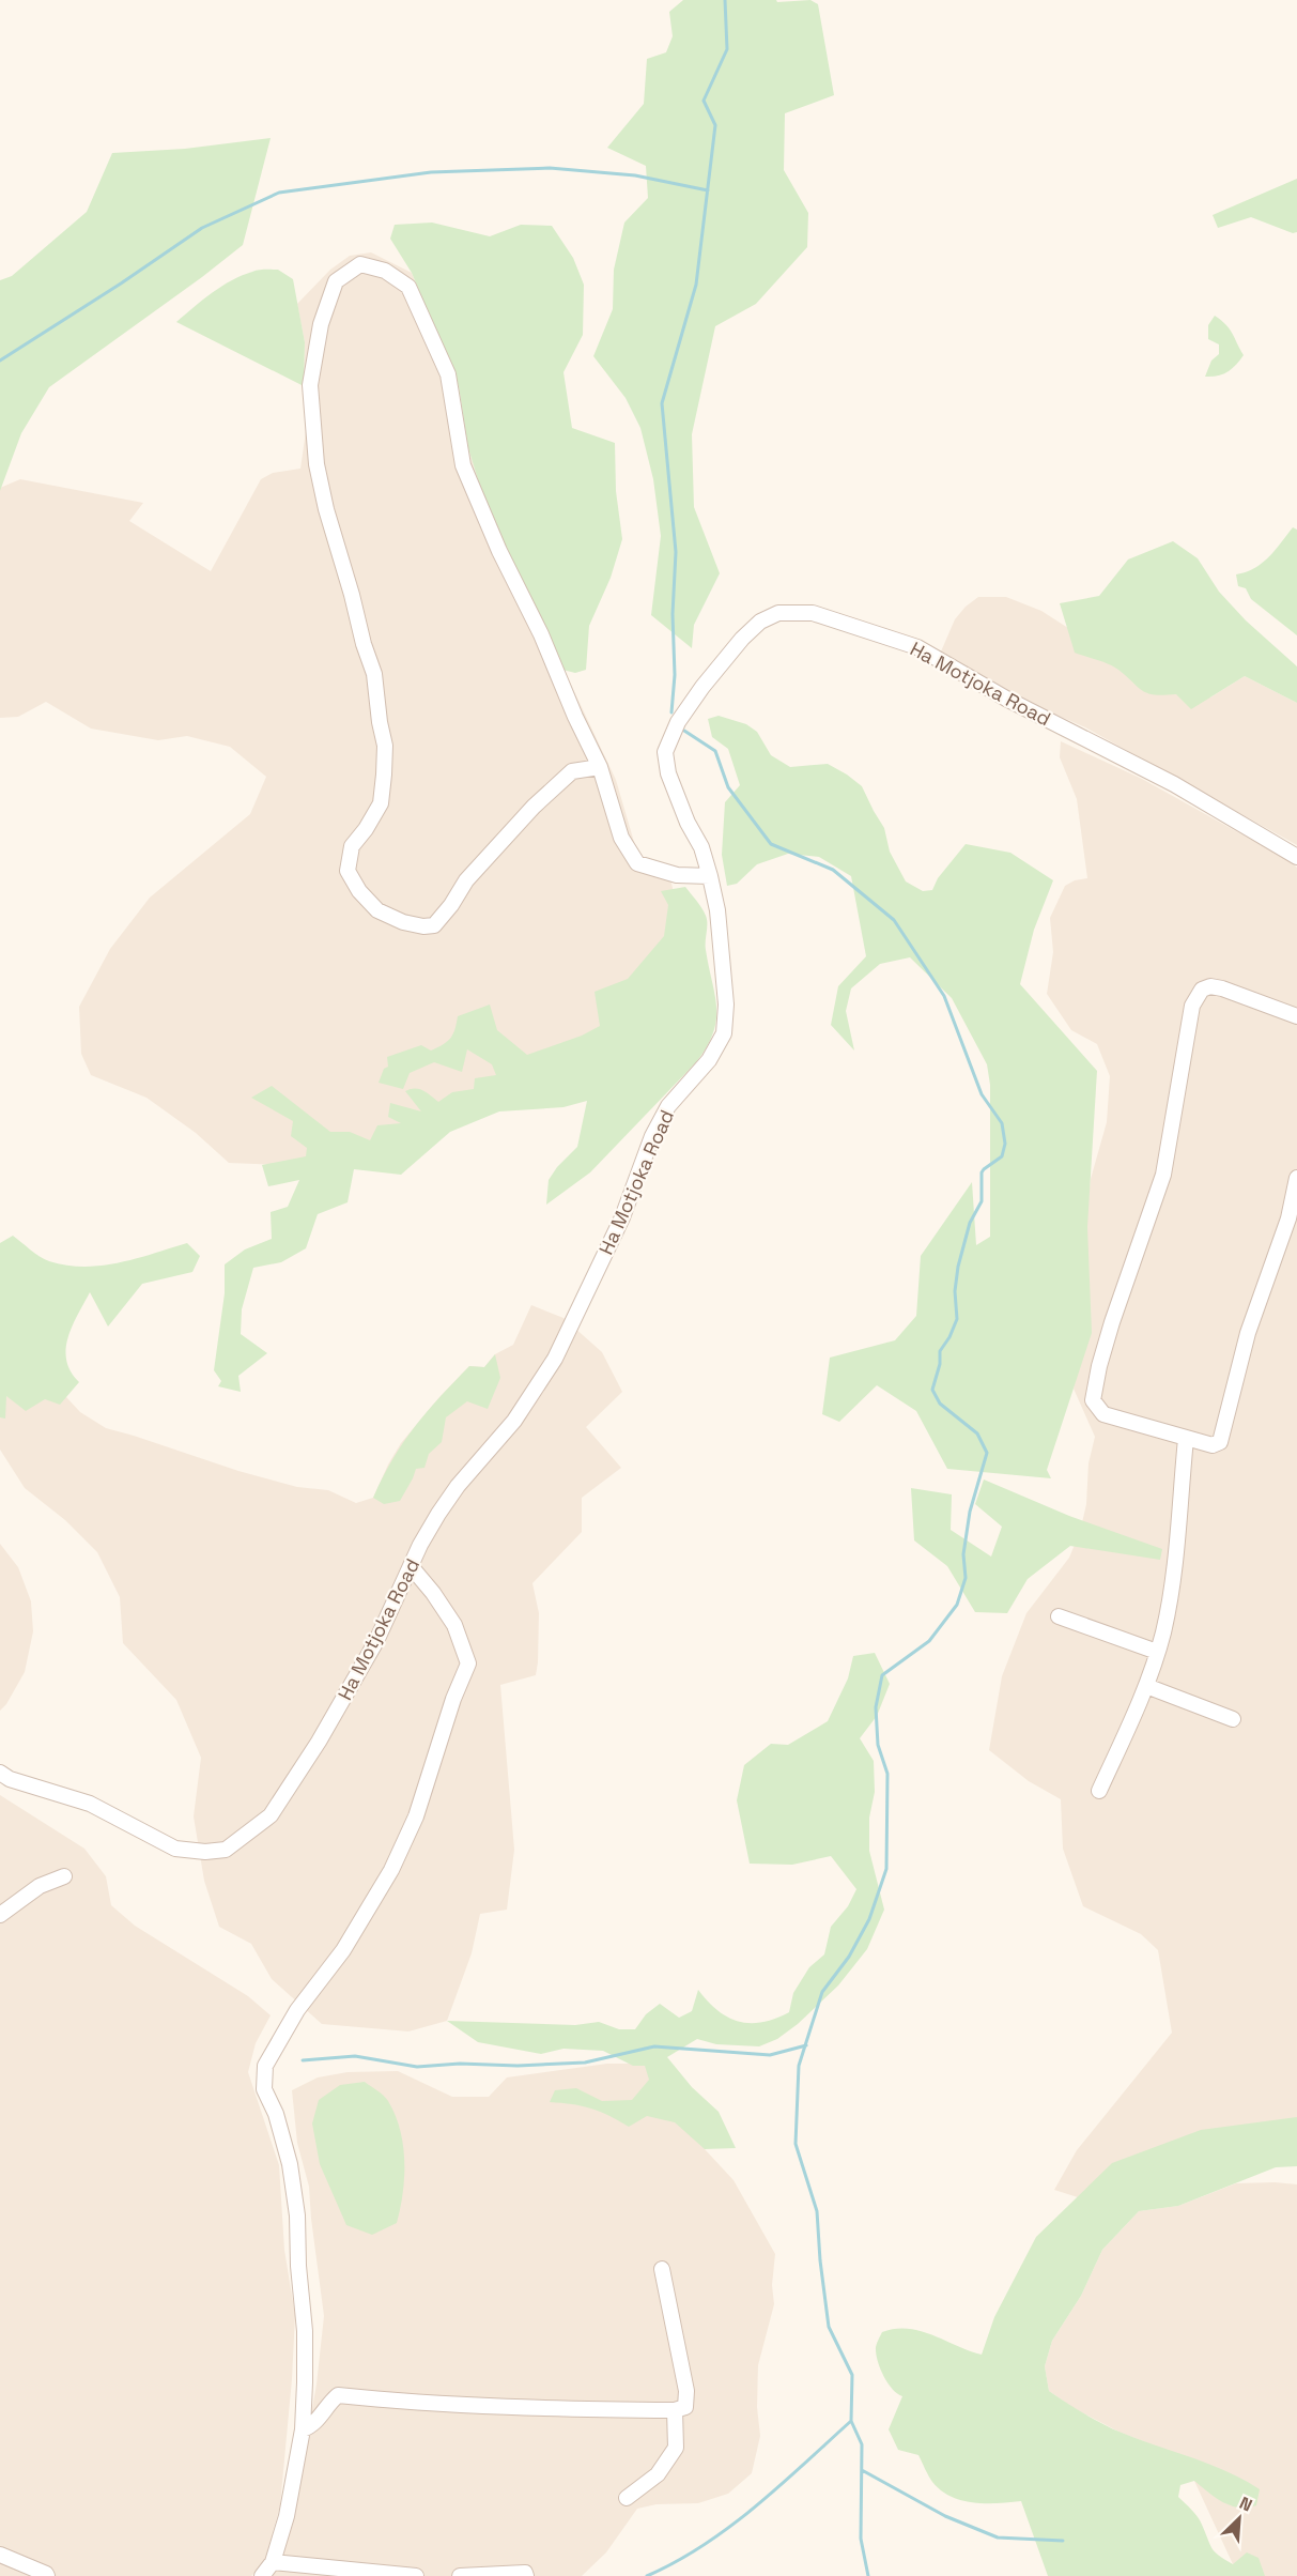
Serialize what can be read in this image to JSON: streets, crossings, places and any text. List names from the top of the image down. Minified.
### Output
{"streets":{"street":["Ha Motjoka Road"]},"north":"top right"}
